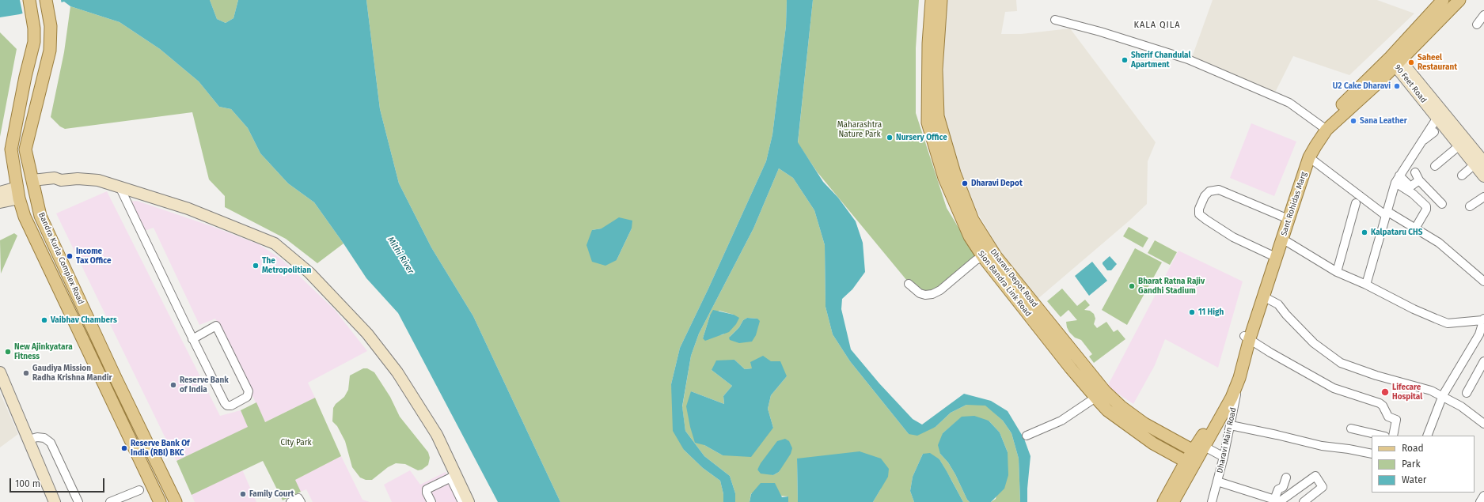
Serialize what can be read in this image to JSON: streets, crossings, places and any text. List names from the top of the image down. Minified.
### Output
{"streets":{"main road":["Sant Rohidas Marg","Bandra Kurla Complex Road","Dharavi Depot Road","Sion Bandra Link Road"],"street":["90 Feet Road","Dharavi Main Road"]},"crossings":[["90 Feet Road","Sant Rohidas Marg"],["Sant Rohidas Marg","Dharavi Depot Road"],["Sant Rohidas Marg","Dharavi Main Road"],["Dharavi Depot Road","Sion Bandra Link Road"]],"districts":["KALA QILA"],"water":["Mithi River"],"parks":["Maharashtra Nature Park","City Park"],"places":["Sherif Chandulal Apartment","Saheel Restaurant","U2 Cake Dharavi","Sana Leather","Nursery Office","Dharavi Depot","Kalpataru CHS","Income Tax Office","The Metropolitian","Bharat Ratna Rajiv Gandhi Stadium","11 High","Vaibhav Chambers","New Ajinkyatara Fitness","Gaudiya Mission Radha Krishna Mandir","Reserve Bank of India","Lifecare Hospital","Reserve Bank Of India (RBI) BKC","Family Court"],"legend":["Road","Park","Water"],"scale_bar":"100 m"}
